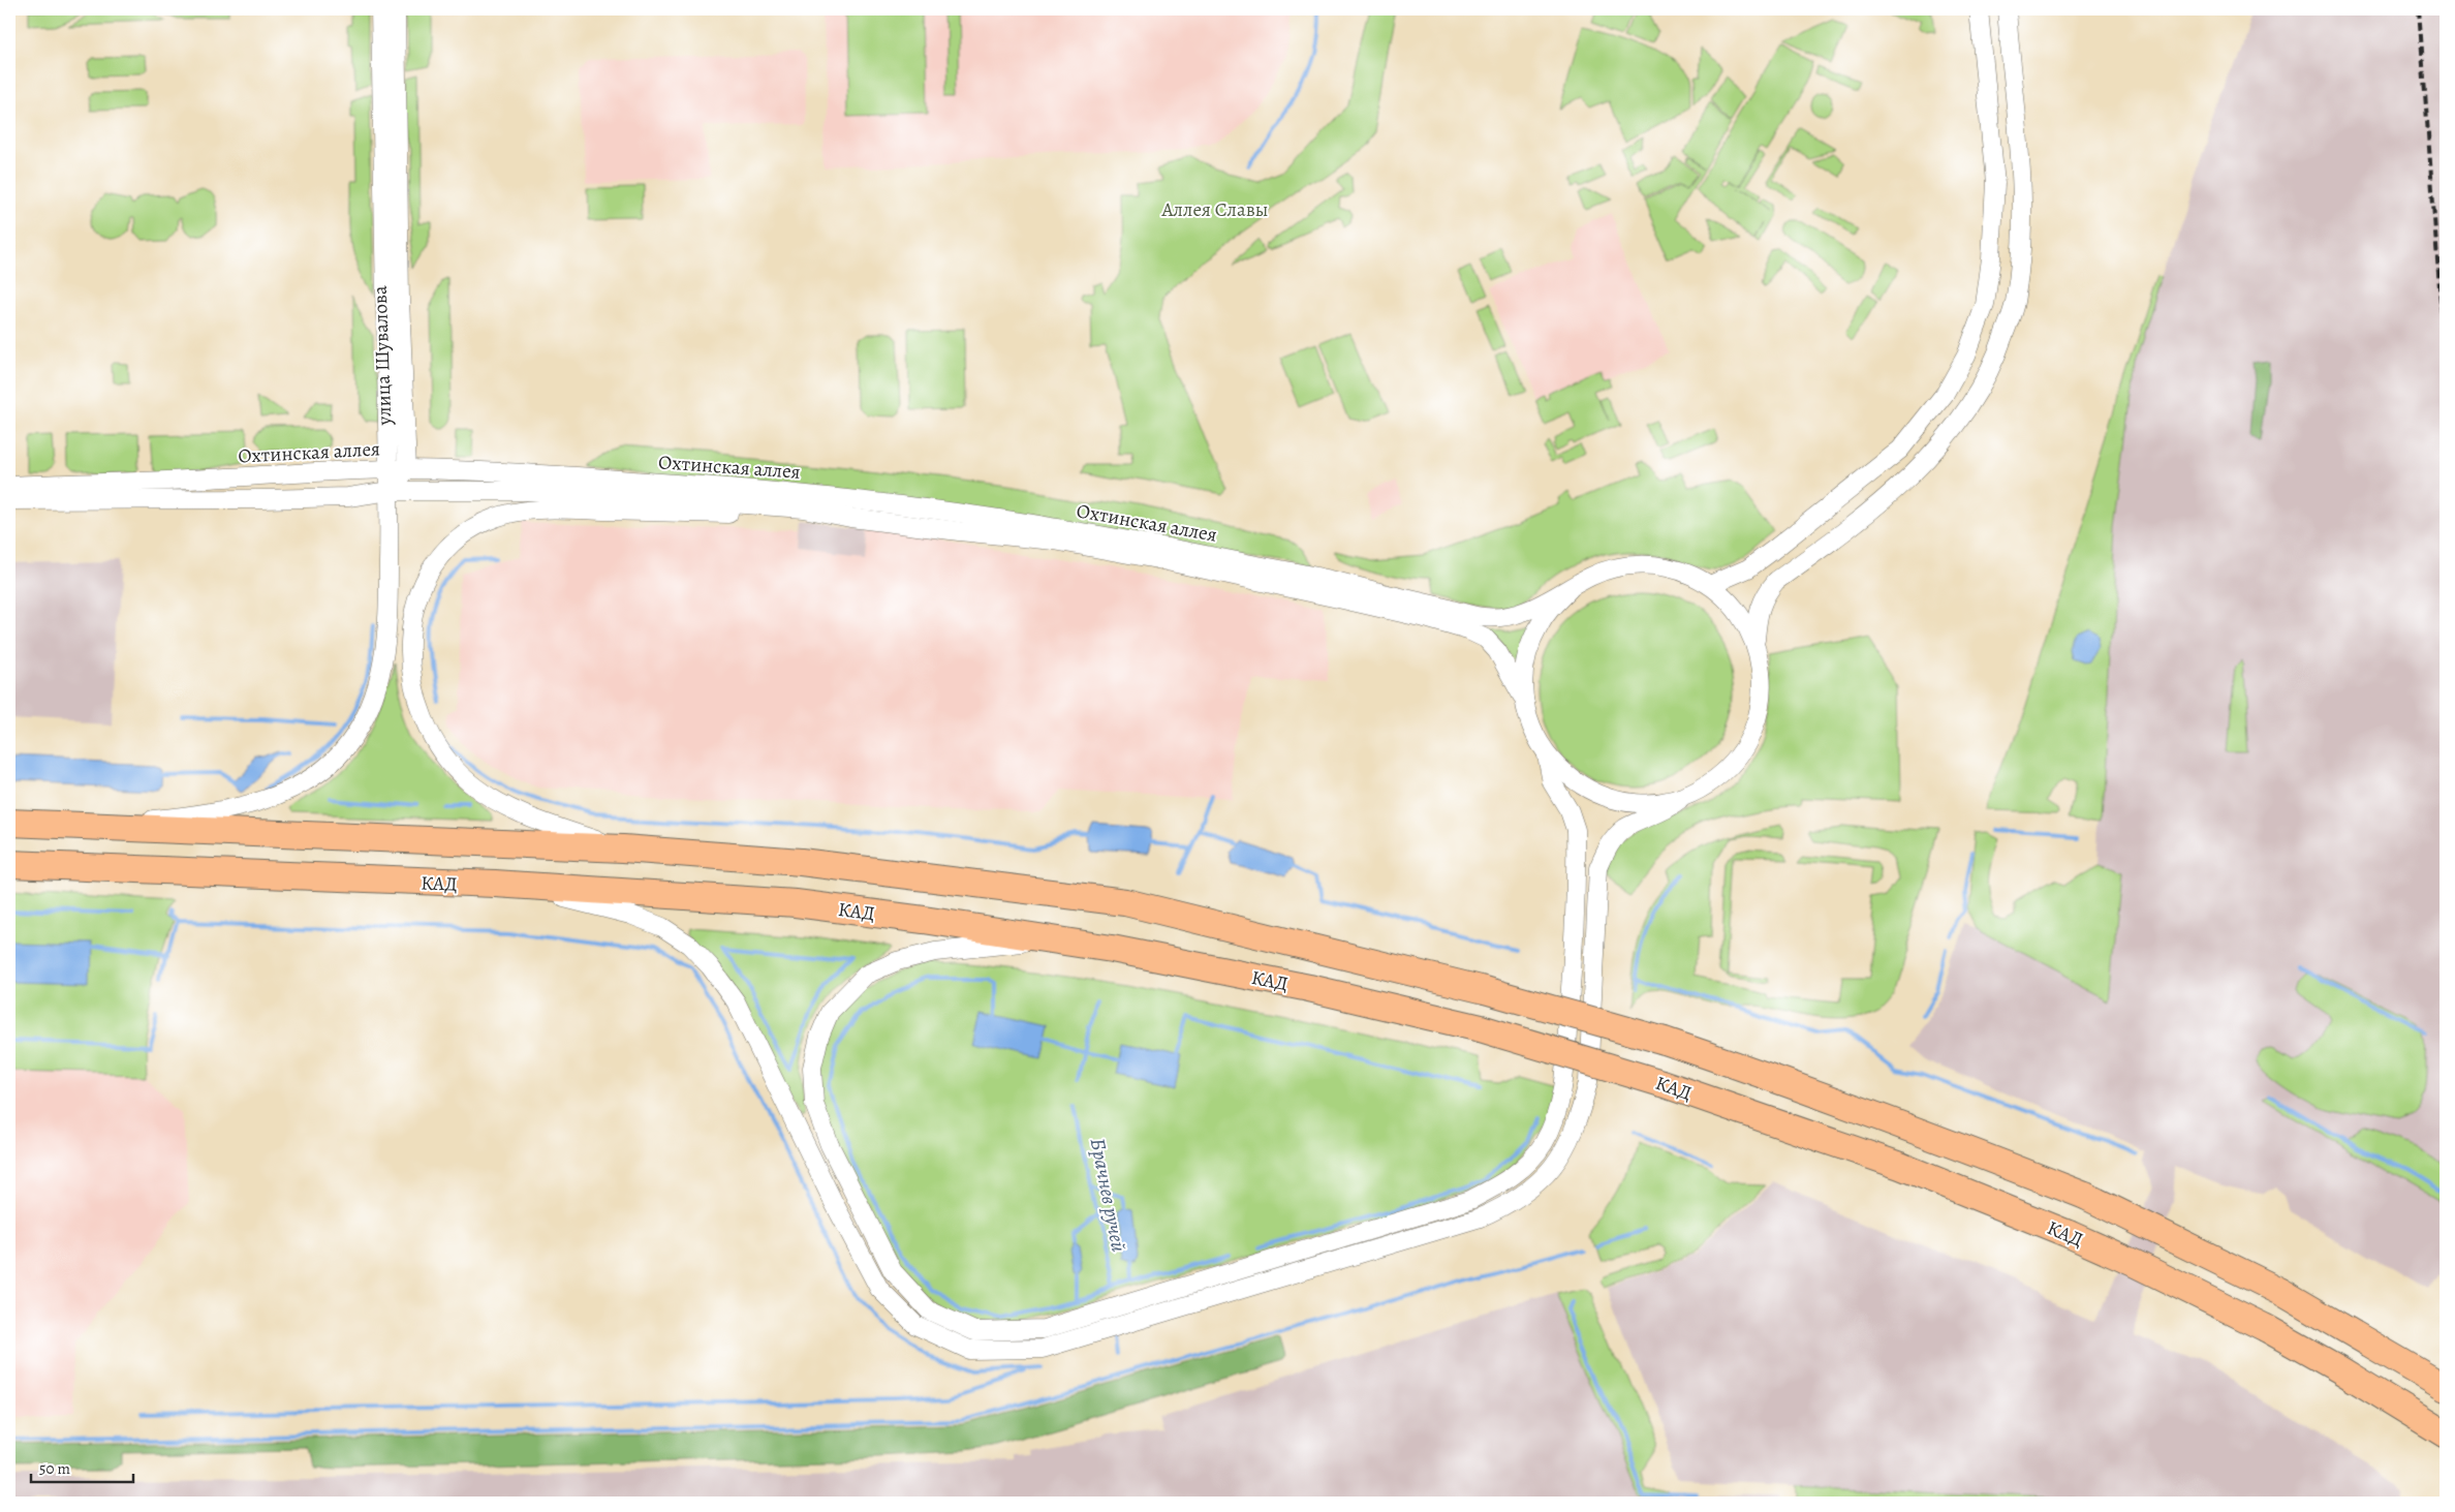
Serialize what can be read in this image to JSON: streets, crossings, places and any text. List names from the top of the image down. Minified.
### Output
{"streets":{"highway":["КАД"],"street":["улица Шувалова","Охтинская аллея"]},"crossings":[["улица Шувалова","Охтинская аллея"],["улица Шувалова","КАД"]],"water":["Брачнев ручей"],"parks":["Аллея Славы"],"scale_bar":"50 m"}
